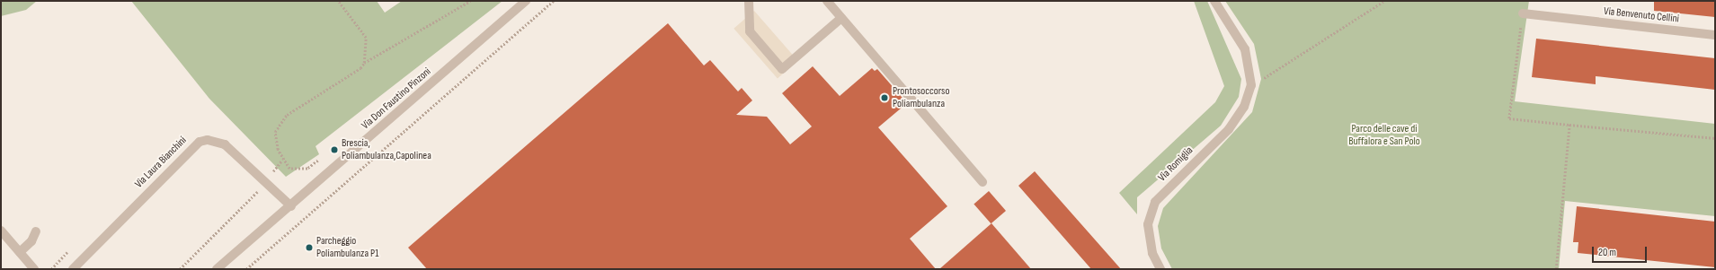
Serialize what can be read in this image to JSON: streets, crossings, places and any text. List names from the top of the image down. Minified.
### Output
{"streets":{"street":["Via Benvenuto Cellini","Via Don Faustino Pinzoni","Via Laura Bianchini","Via Romiglia"]},"crossings":[["Via Don Faustino Pinzoni","Via Laura Bianchini"]],"parks":["Parco delle cave di Buffalora e San Polo"],"places":["Prontosoccorso Poliambulanza","Brescia, Poliambulanza,Capolinea","Parcheggio Poliambulanza P1"],"scale_bar":"20 m"}
